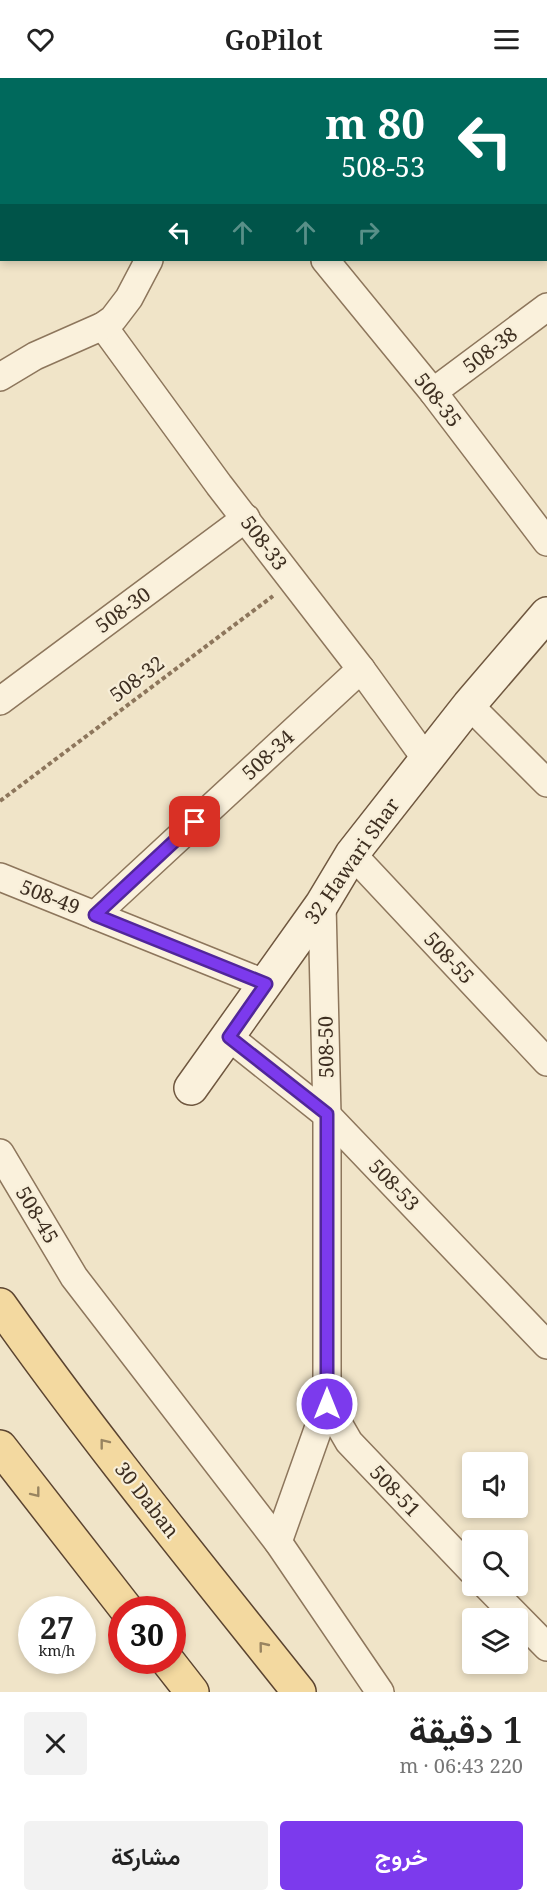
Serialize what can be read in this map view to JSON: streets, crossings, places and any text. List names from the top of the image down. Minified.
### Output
{"streets":{"main road":["30 Daban"],"street":["508-38","508-35","508-33","508-30","508-34","32 Hawari Shar","508-49","508-55","508-50","508-53","508-45","508-51"],"path":["508-32"]},"crossings":[["508-38","508-35"],["508-33","508-30"],["508-33","508-32"],["508-33","508-34"],["508-33","32 Hawari Shar"],["508-34","508-49"],["32 Hawari Shar","508-49"],["32 Hawari Shar","508-55"],["32 Hawari Shar","508-50"],["32 Hawari Shar","508-53"],["508-50","508-53"],["508-50","508-45"],["508-50","508-51"]],"page":{"header":"GoPilot","turn":["80 m","508-53"],"speed":"27 km/h","limit":"30","heading":["1 دقيقة","220 m · 06:43"],"buttons":["خروج","مشاركة"]}}
